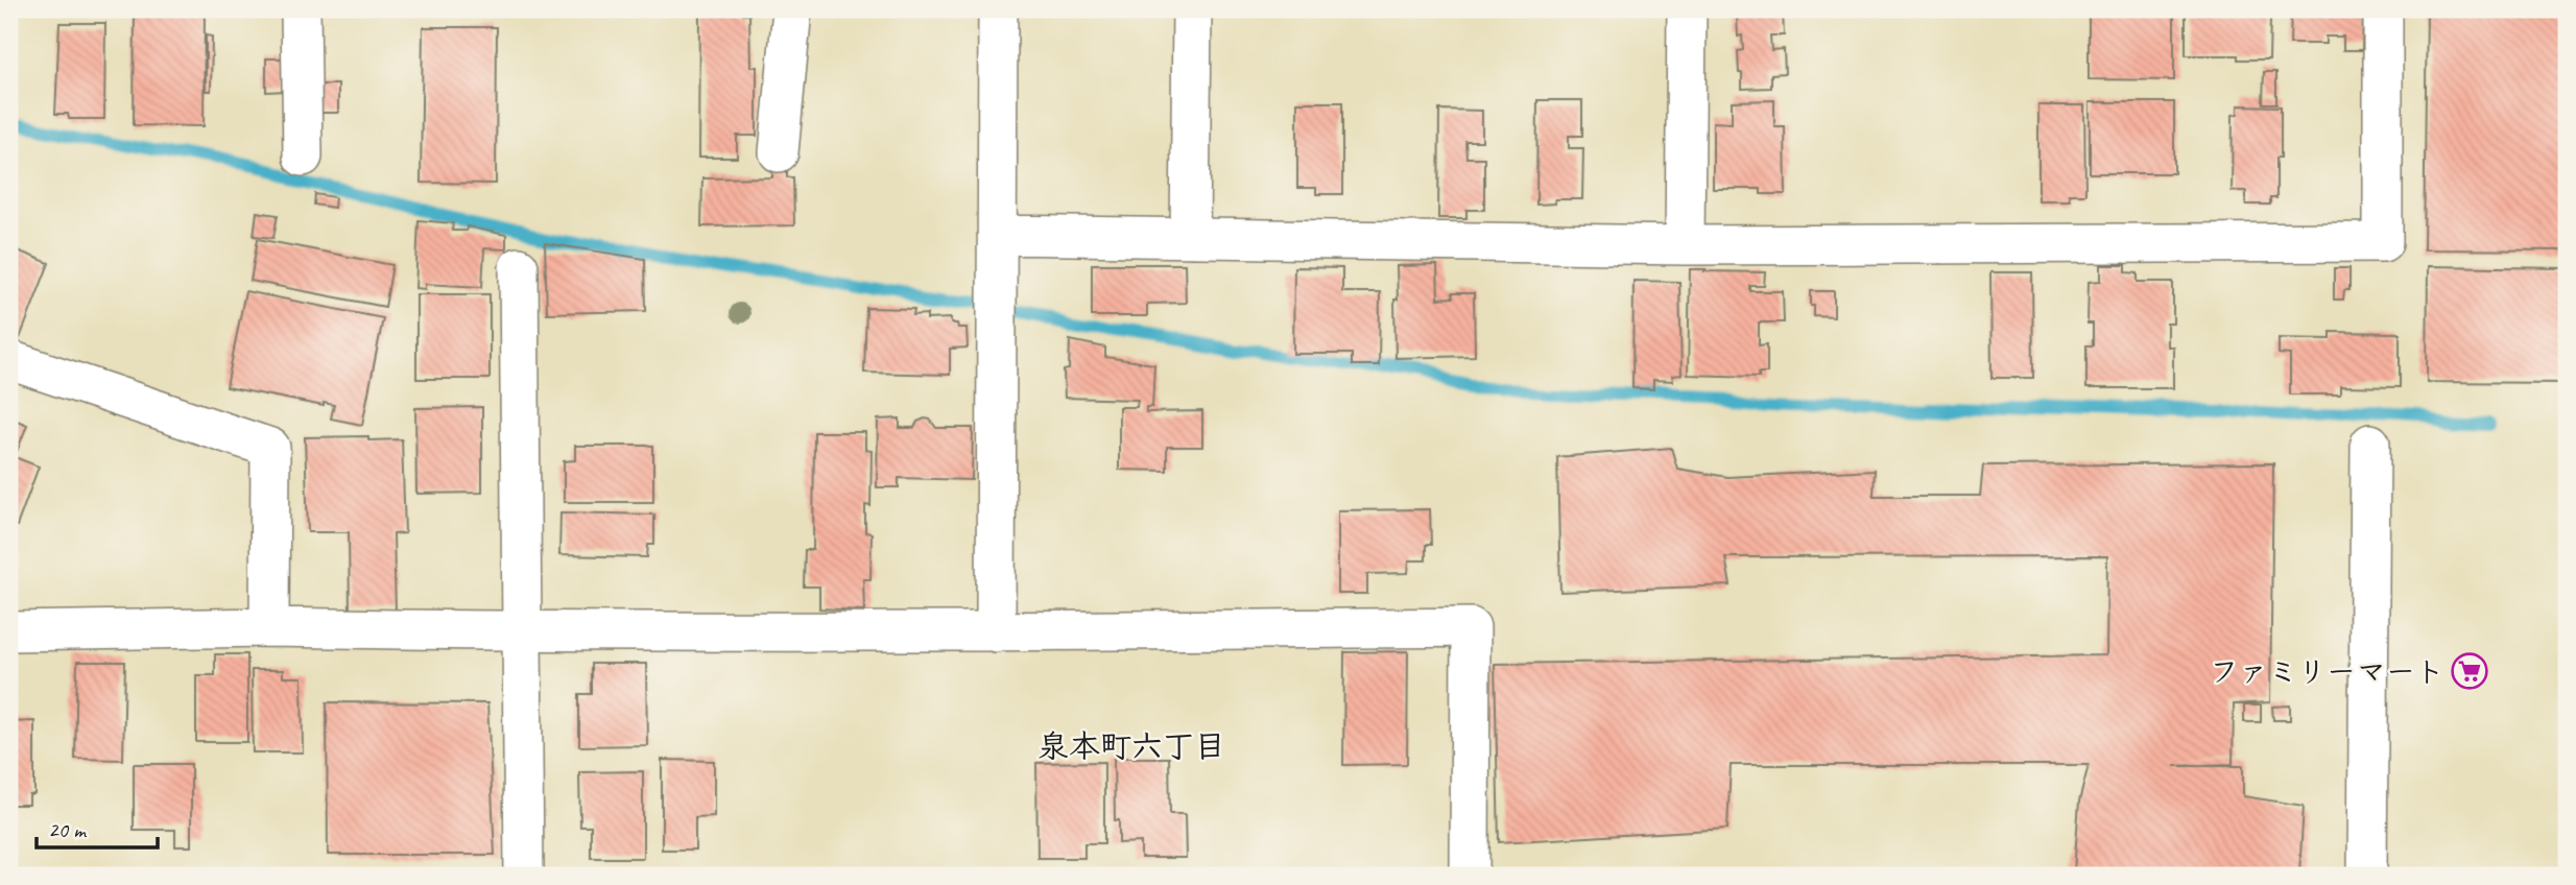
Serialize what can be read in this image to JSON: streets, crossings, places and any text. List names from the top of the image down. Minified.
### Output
{"districts":["泉本町六丁目"],"places":{"supermarket":["ファミリーマート"]},"scale_bar":"20 m"}
